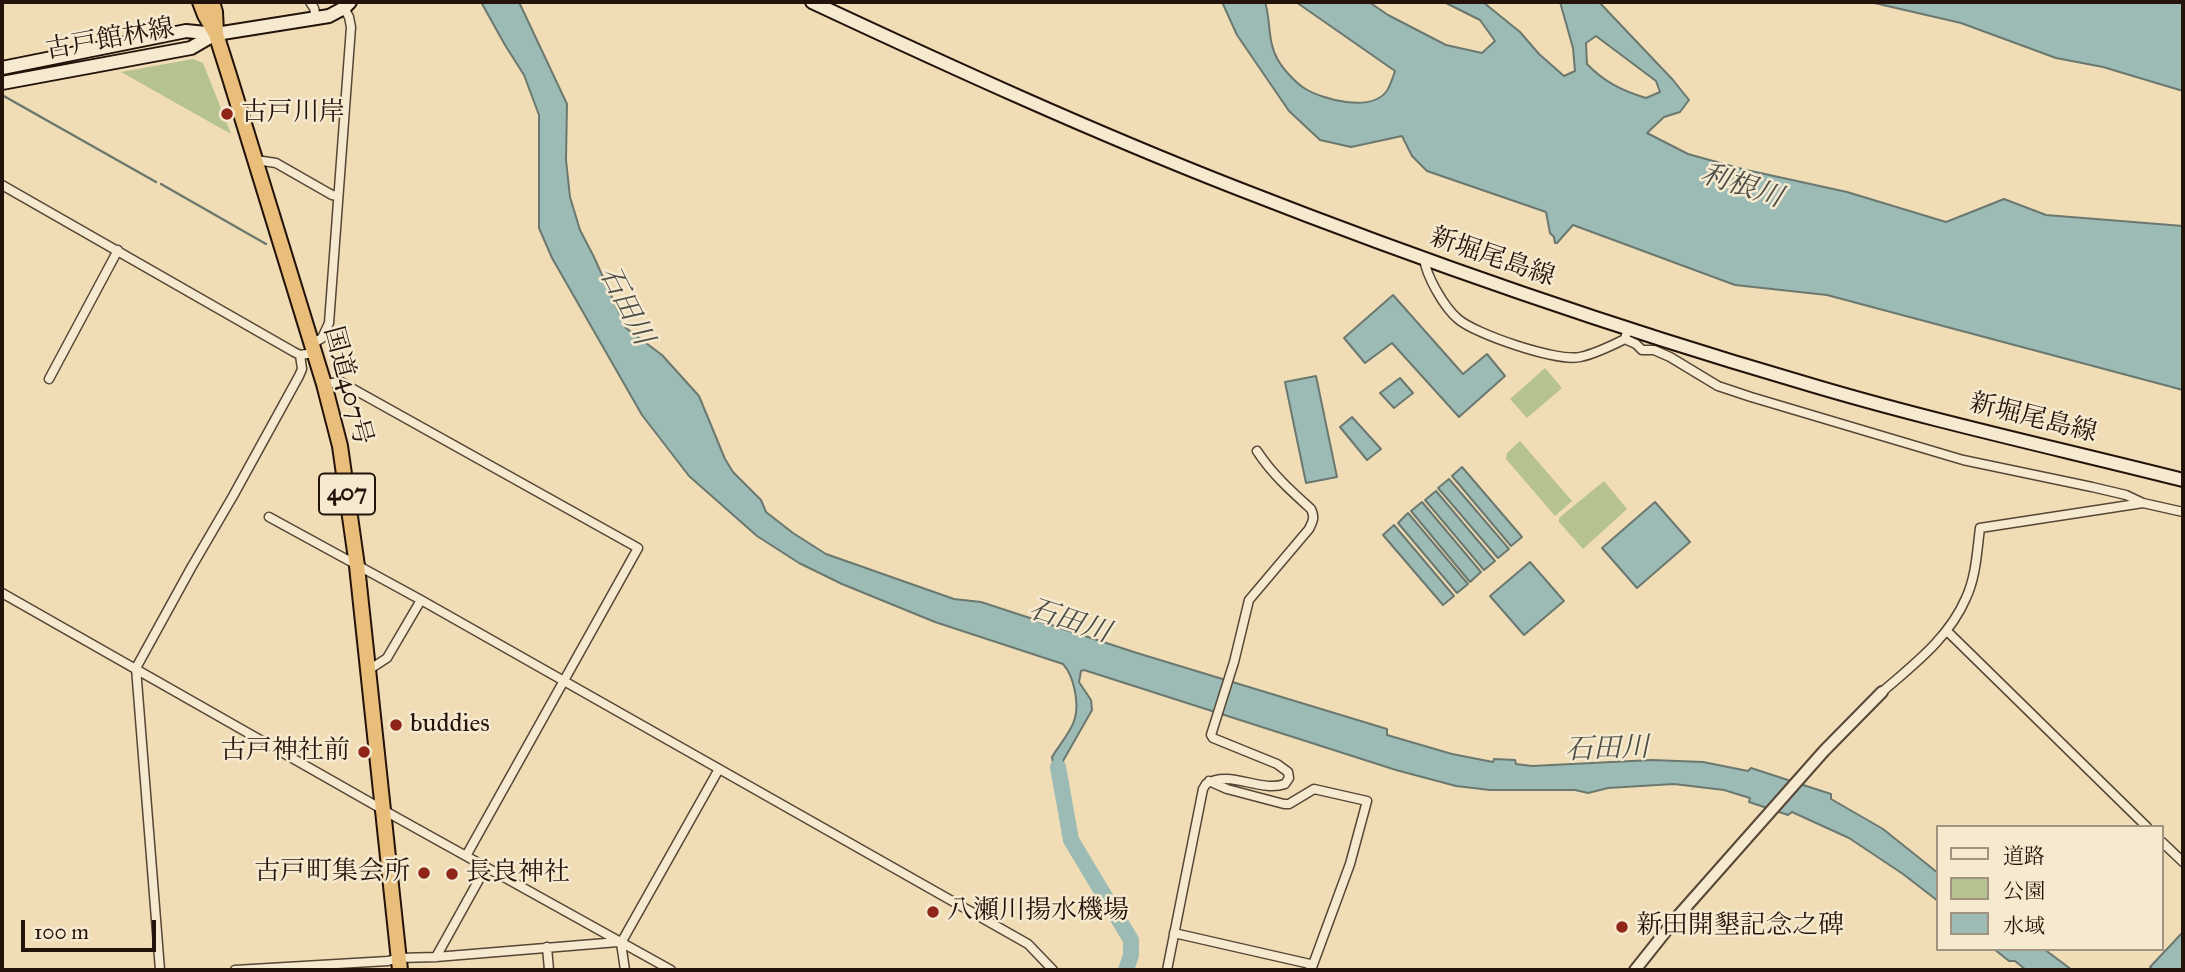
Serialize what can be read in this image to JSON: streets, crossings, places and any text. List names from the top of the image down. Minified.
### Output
{"streets":{"highway":["国道407号","407"],"main road":["古戸館林線","新堀尾島線"]},"crossings":[["古戸館林線","国道407号"]],"water":["利根川","石田川"],"places":["古戸川岸","buddies","古戸神社前","古戸町集会所","長良神社","八瀬川揚水機場","新田開墾記念之碑"],"legend":["道路","公園","水域"],"scale_bar":"100 m"}
